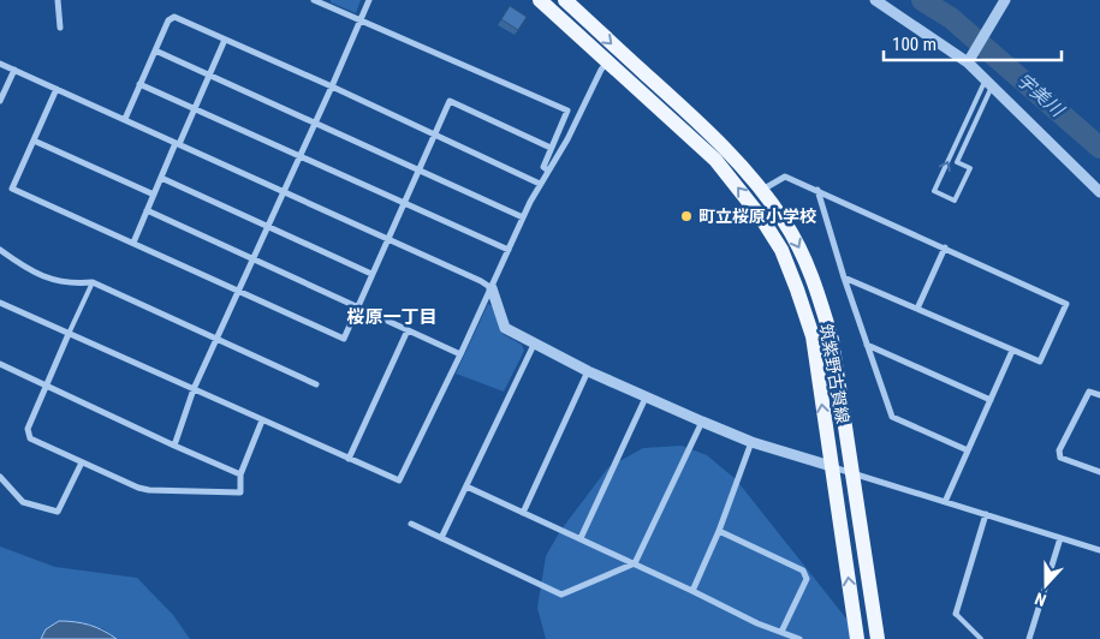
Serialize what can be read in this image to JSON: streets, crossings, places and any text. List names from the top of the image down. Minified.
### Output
{"streets":{"main road":["筑紫野古賀線"]},"districts":["桜原一丁目"],"water":["宇美川"],"places":["町立桜原小学校"],"scale_bar":"100 m","north":"bottom"}
